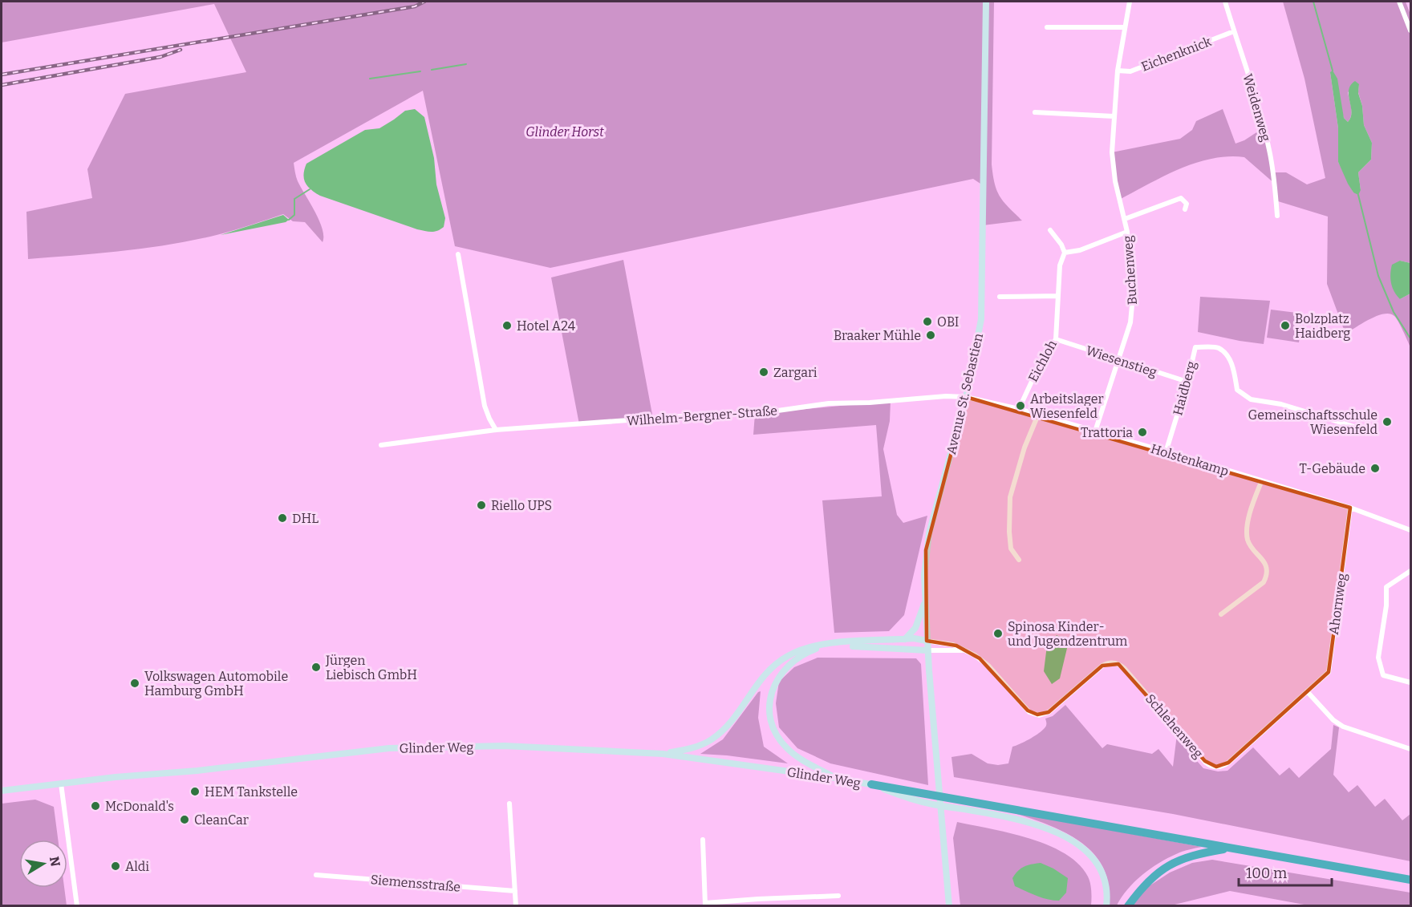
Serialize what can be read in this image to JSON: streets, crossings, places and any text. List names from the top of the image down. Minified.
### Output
{"streets":{"main road":["Avenue St. Sebastien","Glinder Weg"],"street":["Eichenknick","Weidenweg","Buchenweg","Eichloh","Wiesenstieg","Haidberg","Wilhelm-Bergner-Straße","Holstenkamp","Ahornweg","Schlehenweg","Siemensstraße"]},"crossings":[["Eichenknick","Weidenweg"],["Eichenknick","Buchenweg"],["Buchenweg","Wiesenstieg"],["Buchenweg","Holstenkamp"],["Eichloh","Wiesenstieg"],["Eichloh","Holstenkamp"],["Wiesenstieg","Haidberg"],["Haidberg","Holstenkamp"],["Avenue St. Sebastien","Wilhelm-Bergner-Straße"],["Avenue St. Sebastien","Holstenkamp"],["Avenue St. Sebastien","Schlehenweg"],["Wilhelm-Bergner-Straße","Holstenkamp"],["Holstenkamp","Ahornweg"],["Ahornweg","Schlehenweg"]],"parks":["Glinder Horst"],"places":["OBI","Hotel A24","Bolzplatz Haidberg","Braaker Mühle","Zargari","Arbeitslager Wiesenfeld","Gemeinschaftsschule Wiesenfeld","Trattoria","T-Gebäude","Riello UPS","DHL","Spinosa Kinder- und Jugendzentrum","Jürgen Liebisch GmbH","Volkswagen Automobile Hamburg GmbH","HEM Tankstelle","McDonald's","CleanCar","Aldi"],"scale_bar":"100 m","north":"right"}
